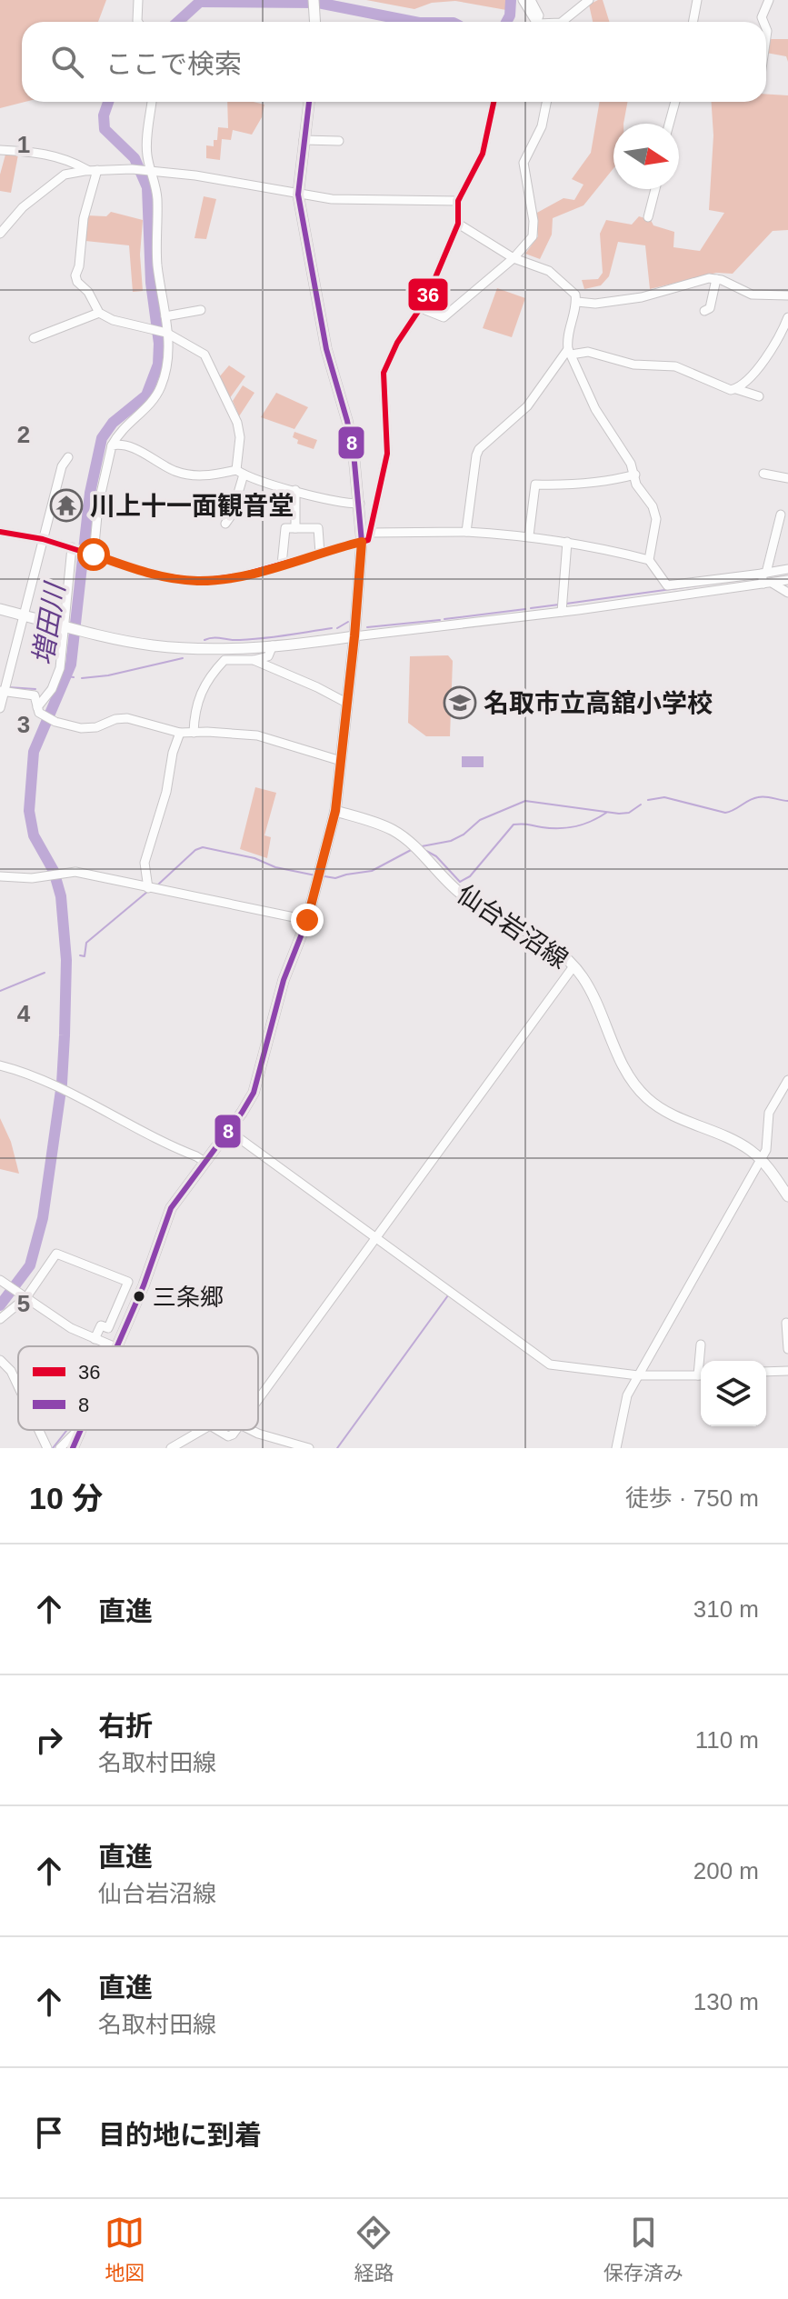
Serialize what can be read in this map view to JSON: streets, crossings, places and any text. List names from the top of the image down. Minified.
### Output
{"streets":{"main road":["仙台岩沼線"]},"water":["増田川"],"places":{"temple":["川上十一面観音堂"],"school or university":["名取市立高舘小学校"],"other":["三条郷"]},"lines":["transit line 36","transit line 8"],"legend":["36","8"],"north":"right","page":{"search":"ここで検索","heading":["10 分","徒歩 · 750 m"],"list":[["直進","310 m"],["右折","名取村田線","110 m"],["直進","仙台岩沼線","200 m"],["直進","名取村田線","130 m"],"目的地に到着"],"nav":["地図","経路","保存済み"]},"grid":{"rows":["1","2","3","4","5"]}}
